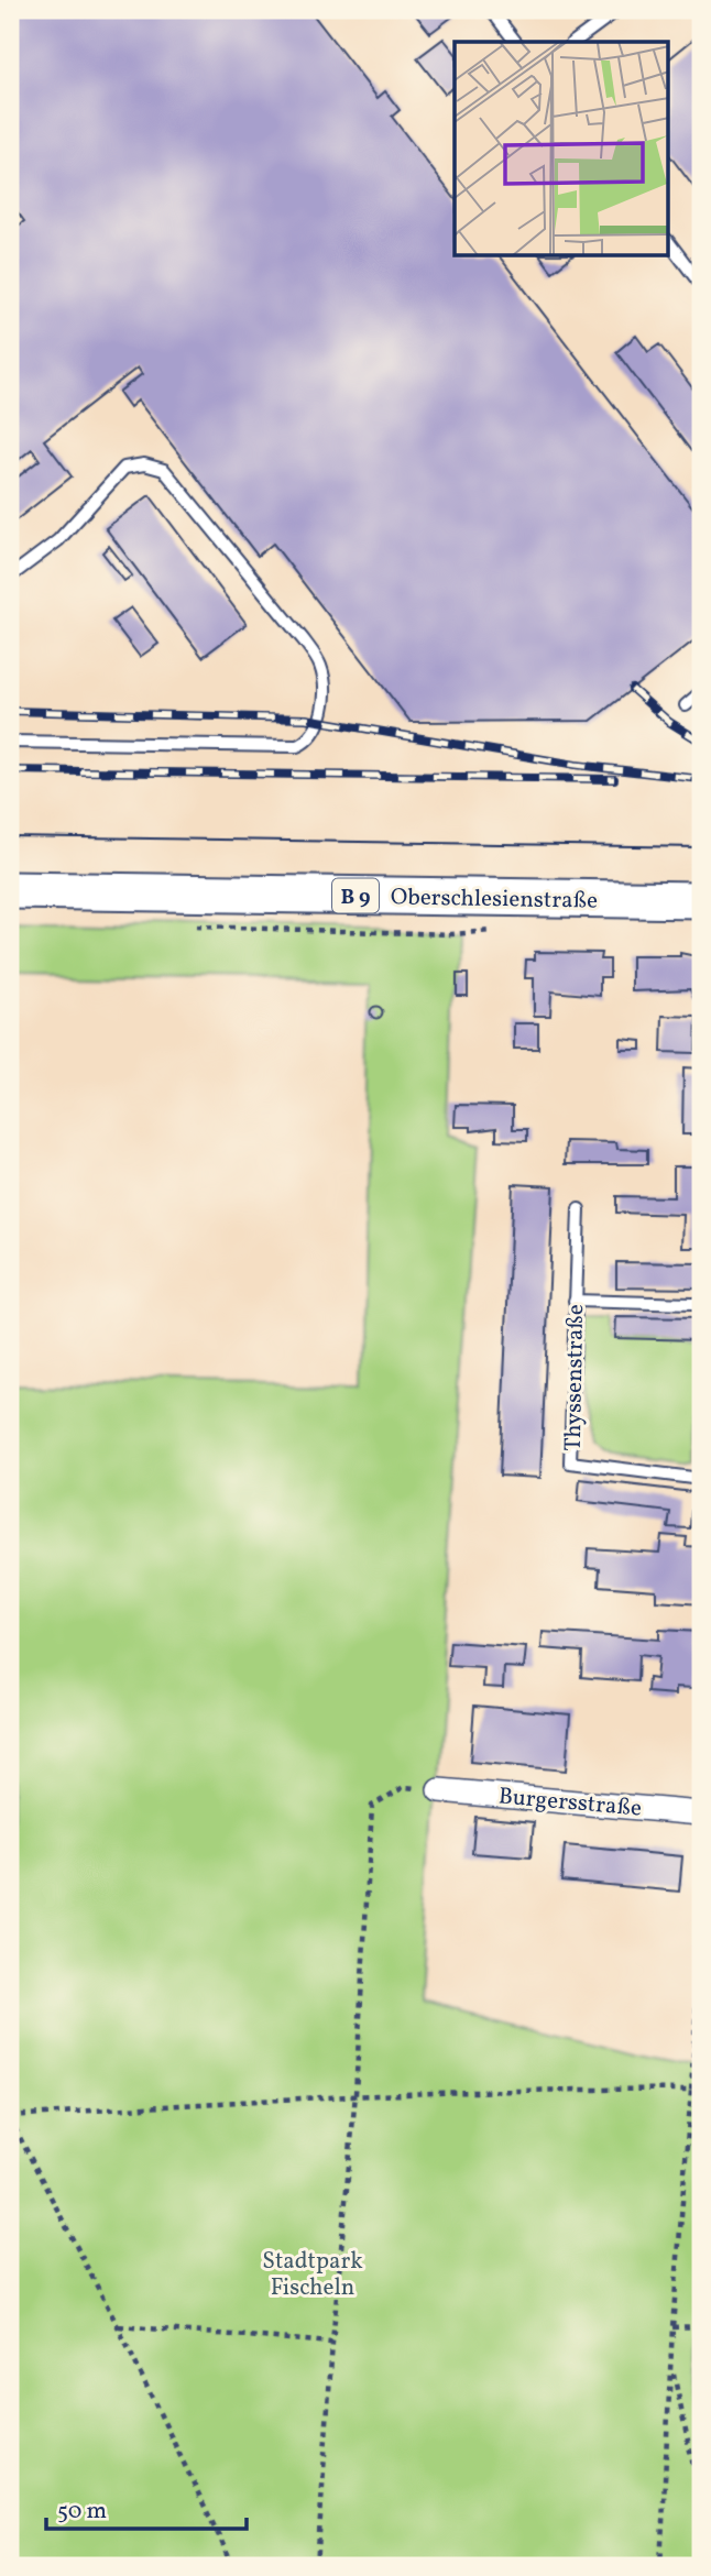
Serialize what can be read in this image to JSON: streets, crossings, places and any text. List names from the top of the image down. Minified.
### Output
{"streets":{"main road":["B 9","Oberschlesienstraße"],"street":["Burgersstraße"],"lane":["Thyssenstraße"]},"parks":["Stadtpark Fischeln"],"scale_bar":"50 m"}
